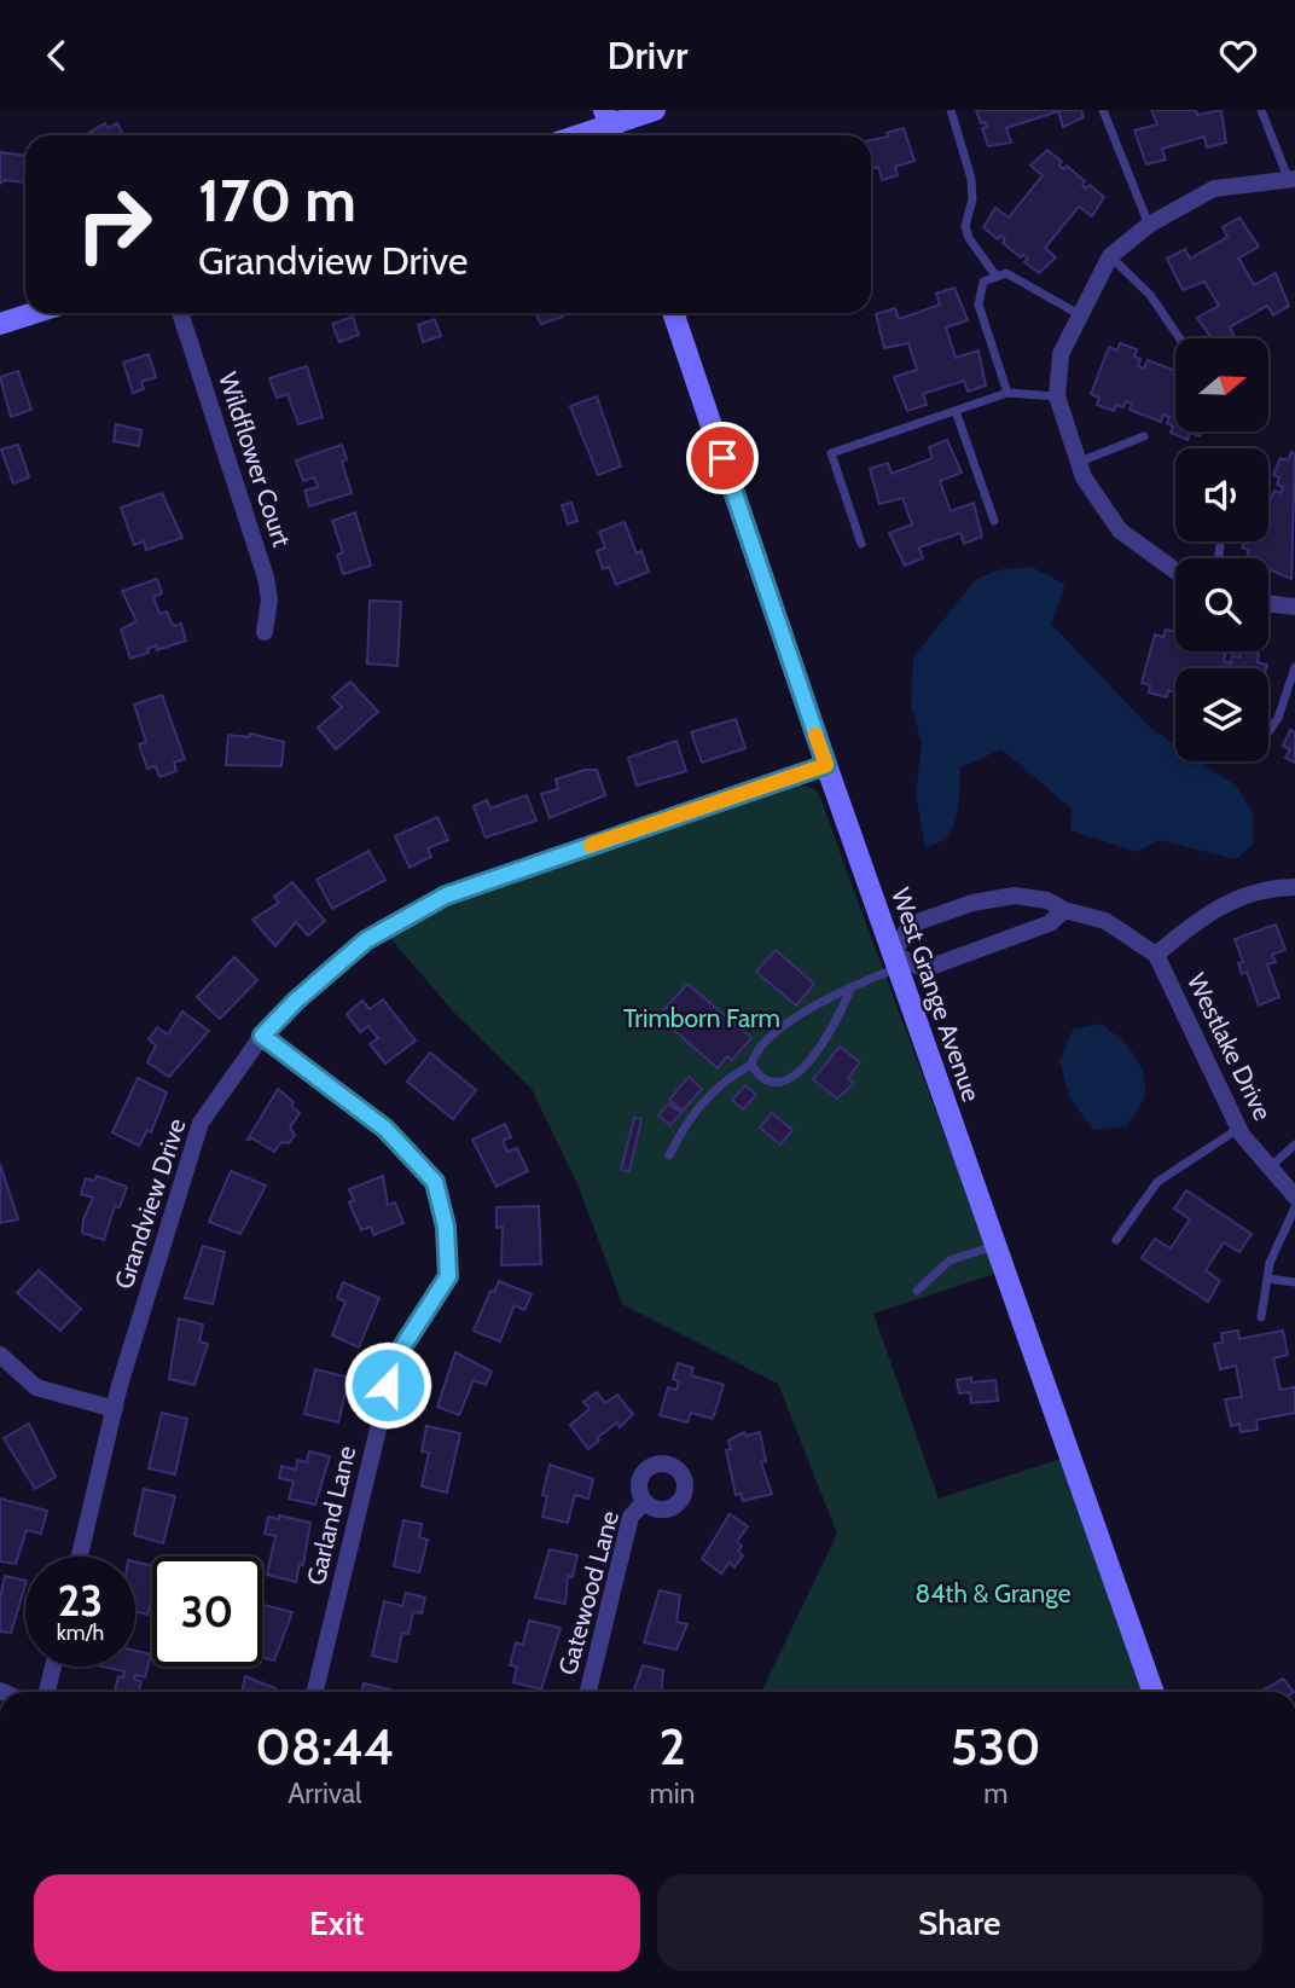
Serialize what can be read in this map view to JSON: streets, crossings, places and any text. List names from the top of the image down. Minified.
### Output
{"streets":{"street":["Wildflower Court","West Grange Avenue","Westlake Drive","Grandview Drive","Garland Lane","Gatewood Lane"]},"crossings":[["West Grange Avenue","Grandview Drive"],["Grandview Drive","Garland Lane"]],"parks":["Trimborn Farm","84th & Grange"],"north":"right","page":{"header":"Drivr","turn":["170 m","Grandview Drive"],"speed":"23 km/h","limit":"30","eta":["08:44","Arrival","2","min","530","m"],"buttons":["Exit","Share"]}}
